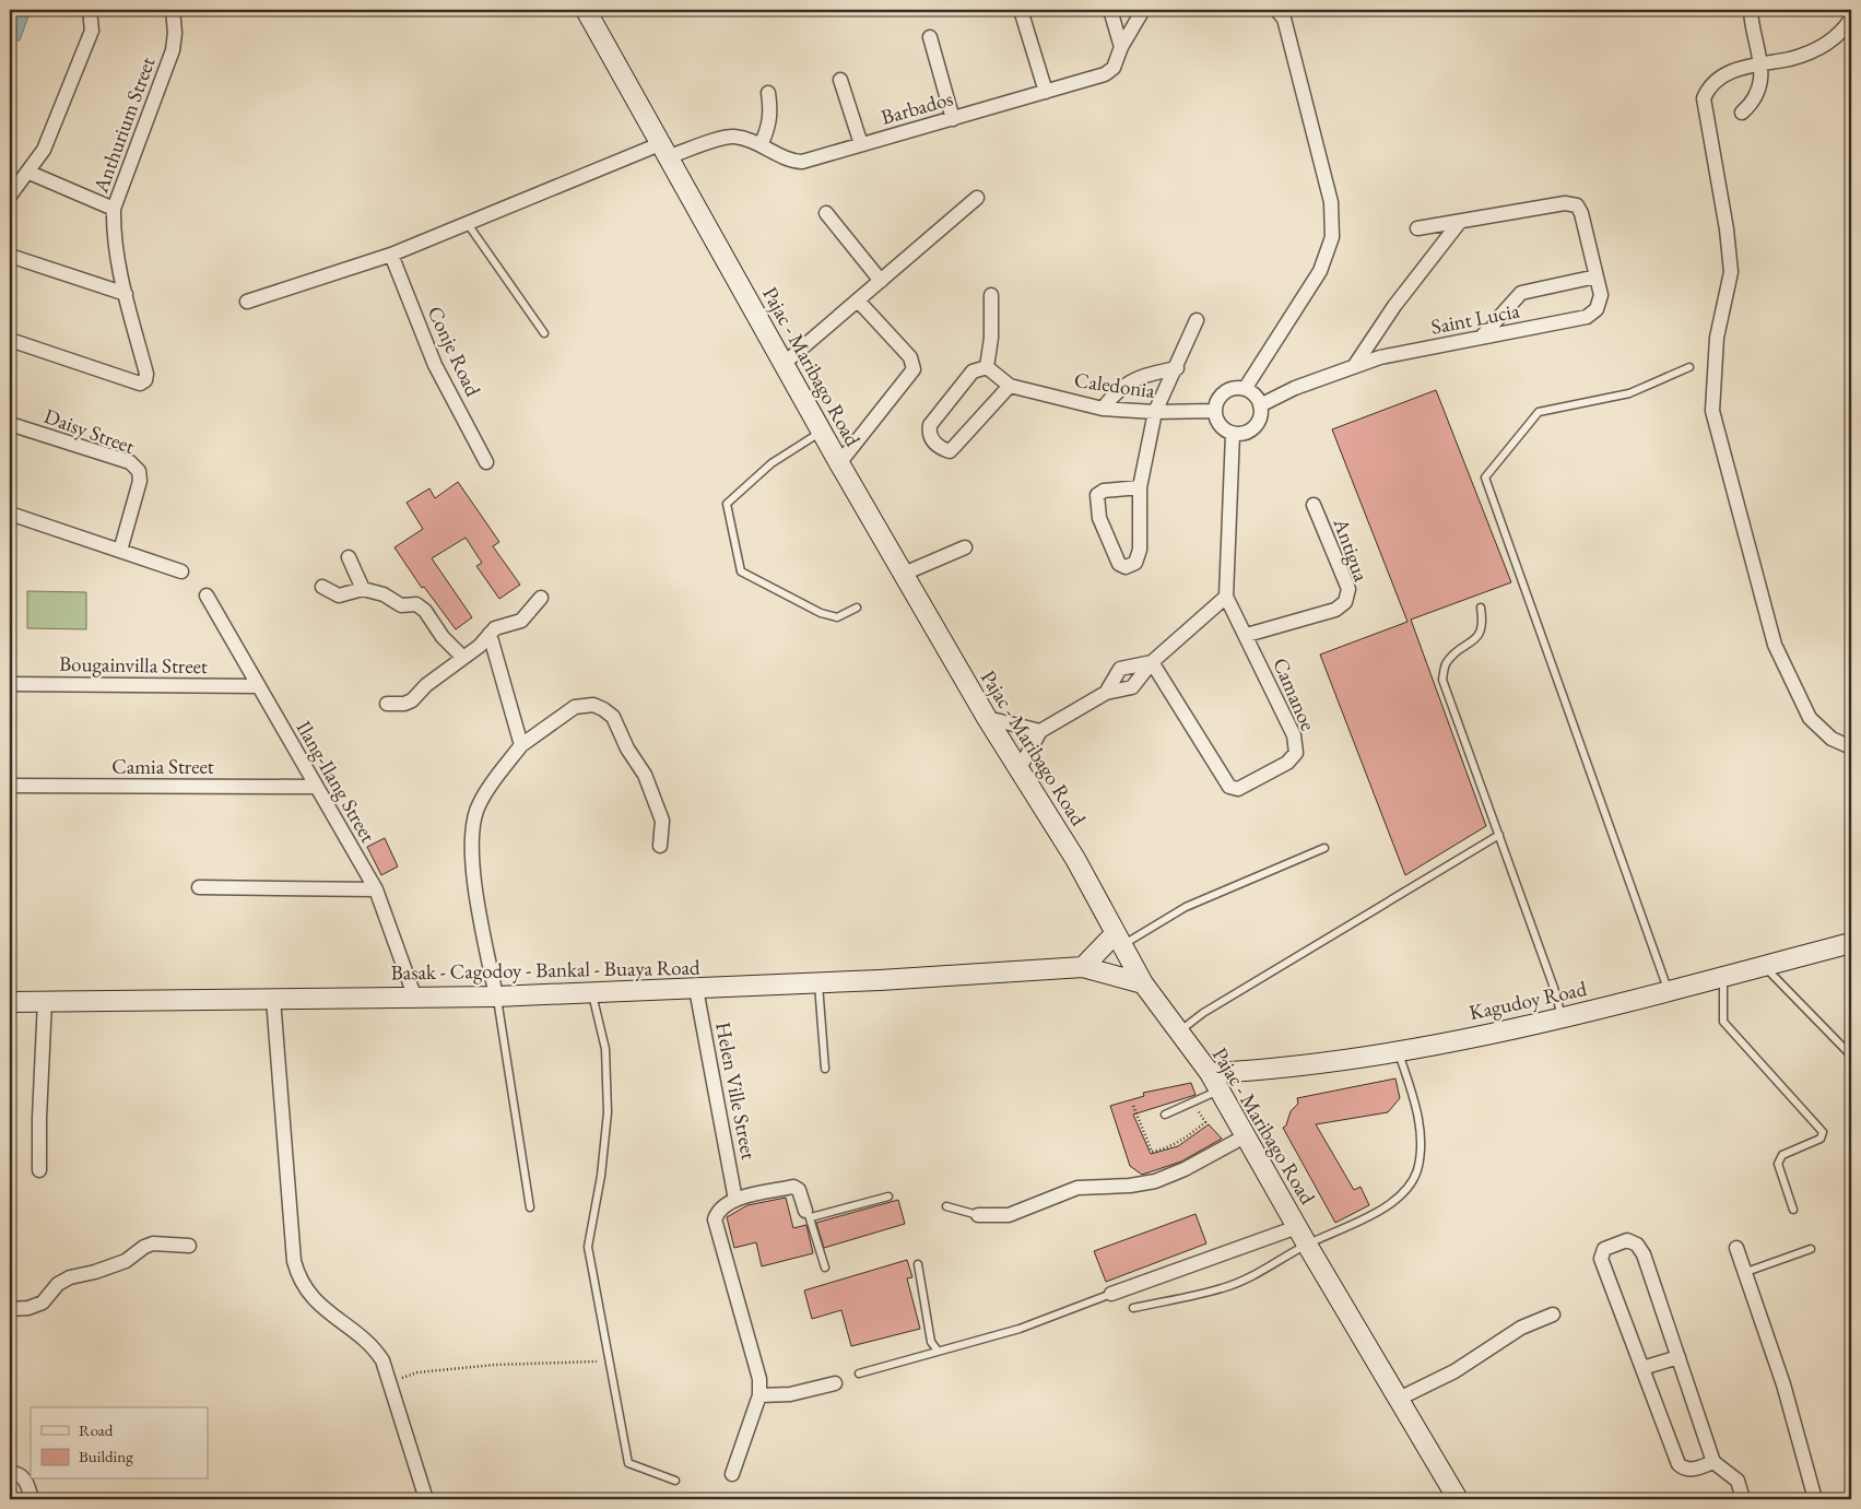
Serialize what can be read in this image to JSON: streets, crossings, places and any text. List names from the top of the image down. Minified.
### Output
{"streets":{"street":["Barbados","Anthurium Street","Saint Lucia","Conje Road","Pajac - Maribago Road","Caledonia","Daisy Street","Antigua","Bougainvilla Street","Camanoe","Camia Street","Ilang-Ilang Street","Basak - Cagodoy - Bankal - Buaya Road","Kagudoy Road","Helen Ville Street"]},"crossings":[["Barbados","Conje Road"],["Barbados","Pajac - Maribago Road"],["Saint Lucia","Caledonia"],["Pajac - Maribago Road","Basak - Cagodoy - Bankal - Buaya Road"],["Pajac - Maribago Road","Kagudoy Road"],["Antigua","Camanoe"],["Bougainvilla Street","Ilang-Ilang Street"],["Camia Street","Ilang-Ilang Street"],["Ilang-Ilang Street","Basak - Cagodoy - Bankal - Buaya Road"],["Basak - Cagodoy - Bankal - Buaya Road","Helen Ville Street"]],"legend":["Road","Building"]}
